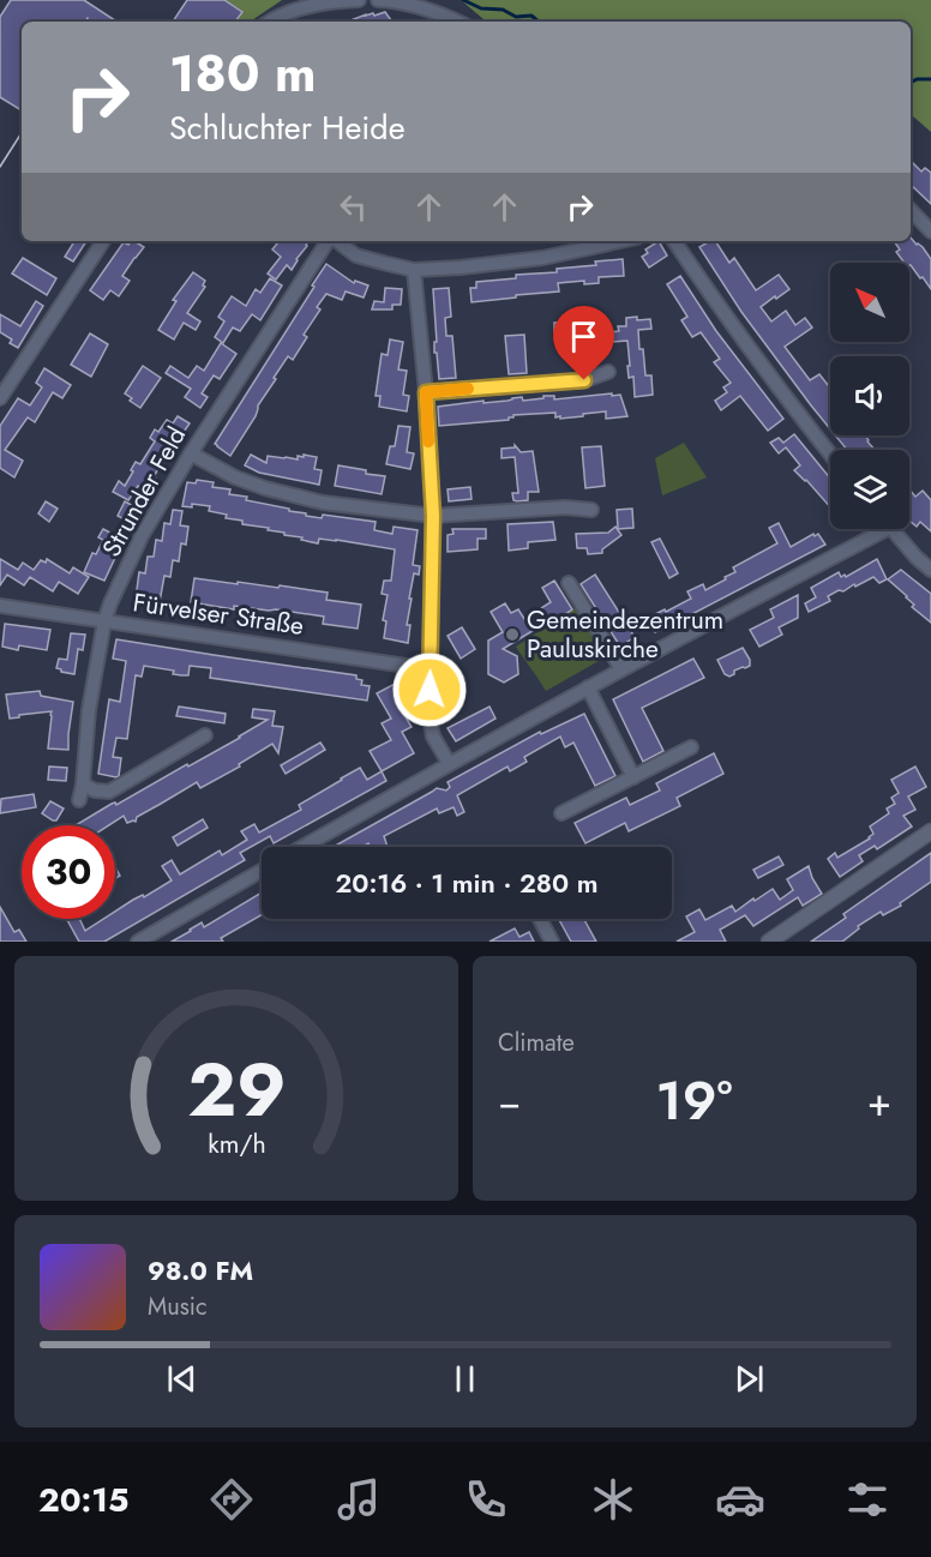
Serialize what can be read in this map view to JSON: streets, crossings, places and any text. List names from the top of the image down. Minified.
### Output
{"streets":{"street":["Strunder Feld","Fürvelser Straße"]},"crossings":[["Strunder Feld","Fürvelser Straße"]],"places":["Gemeindezentrum Pauluskirche"],"north":"top left","page":{"turn":["180 m","Schluchter Heide"],"limit":"30","trip":"20:16 · 1 min · 280 m","tile":"Climate","heat":["−","19°","+"],"song":["98.0 FM","Music"],"tabs":"20:15","gauge":["29","km/h"]}}
